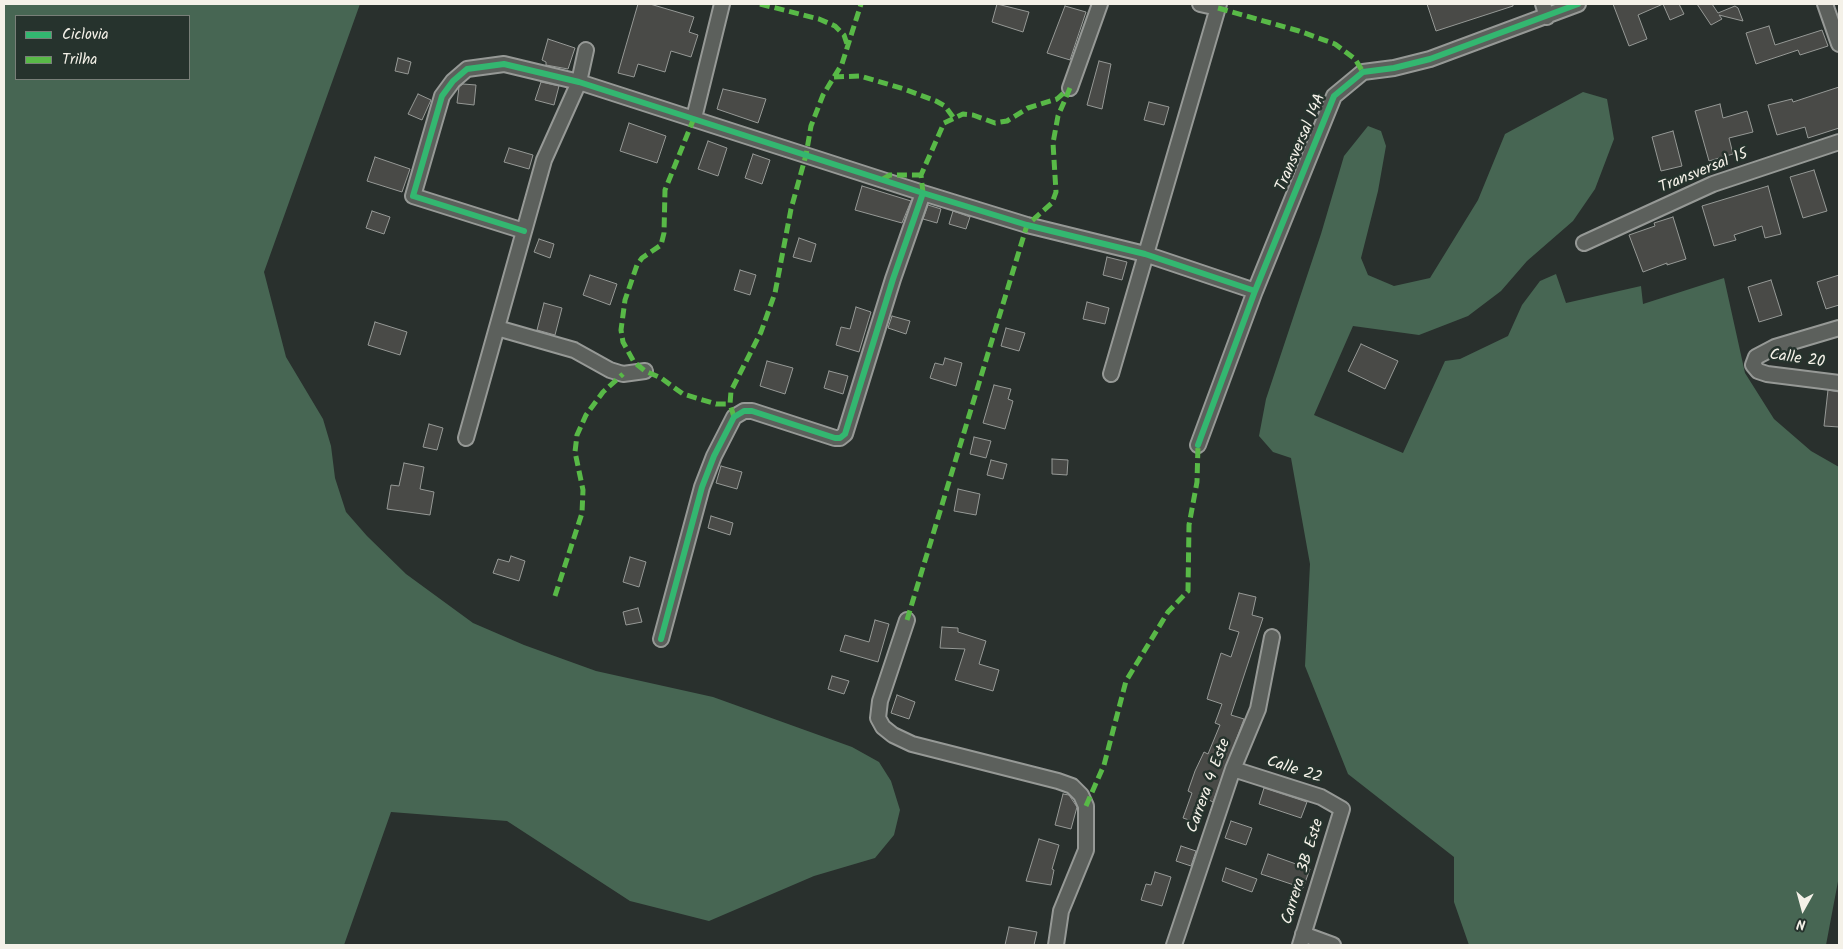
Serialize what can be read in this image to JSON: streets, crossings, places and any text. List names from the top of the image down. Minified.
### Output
{"streets":{"street":["Transversal 14A","Transversal 15","Calle 20","Calle 22","Carrera 4 Este","Carrera 3B Este"]},"crossings":[["Calle 22","Carrera 4 Este"],["Calle 22","Carrera 3B Este"]],"legend":["Ciclovia","Trilha"],"north":"bottom"}
